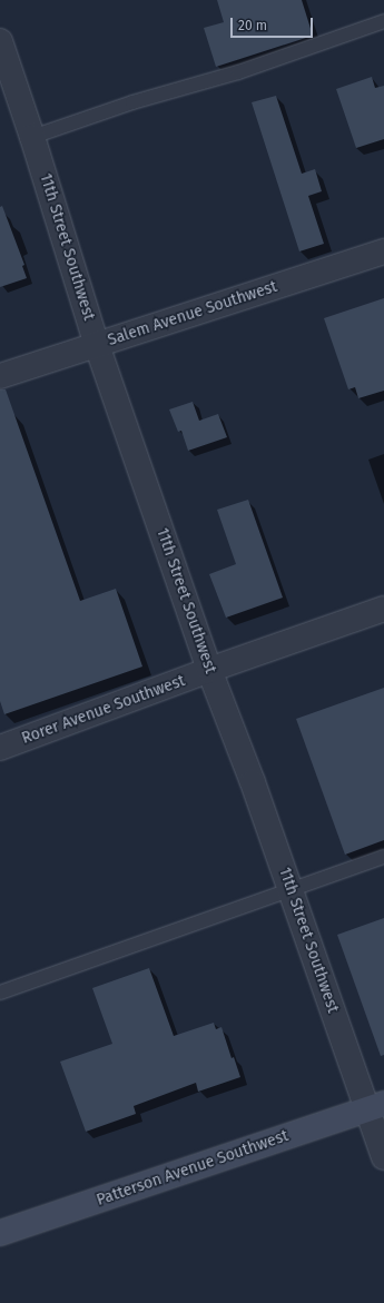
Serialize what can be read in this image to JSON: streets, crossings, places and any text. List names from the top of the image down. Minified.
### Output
{"streets":{"main road":["Patterson Avenue Southwest"],"street":["11th Street Southwest","Salem Avenue Southwest","Rorer Avenue Southwest"]},"crossings":[["11th Street Southwest","Salem Avenue Southwest"],["11th Street Southwest","Rorer Avenue Southwest"],["11th Street Southwest","Patterson Avenue Southwest"]],"scale_bar":"20 m"}
